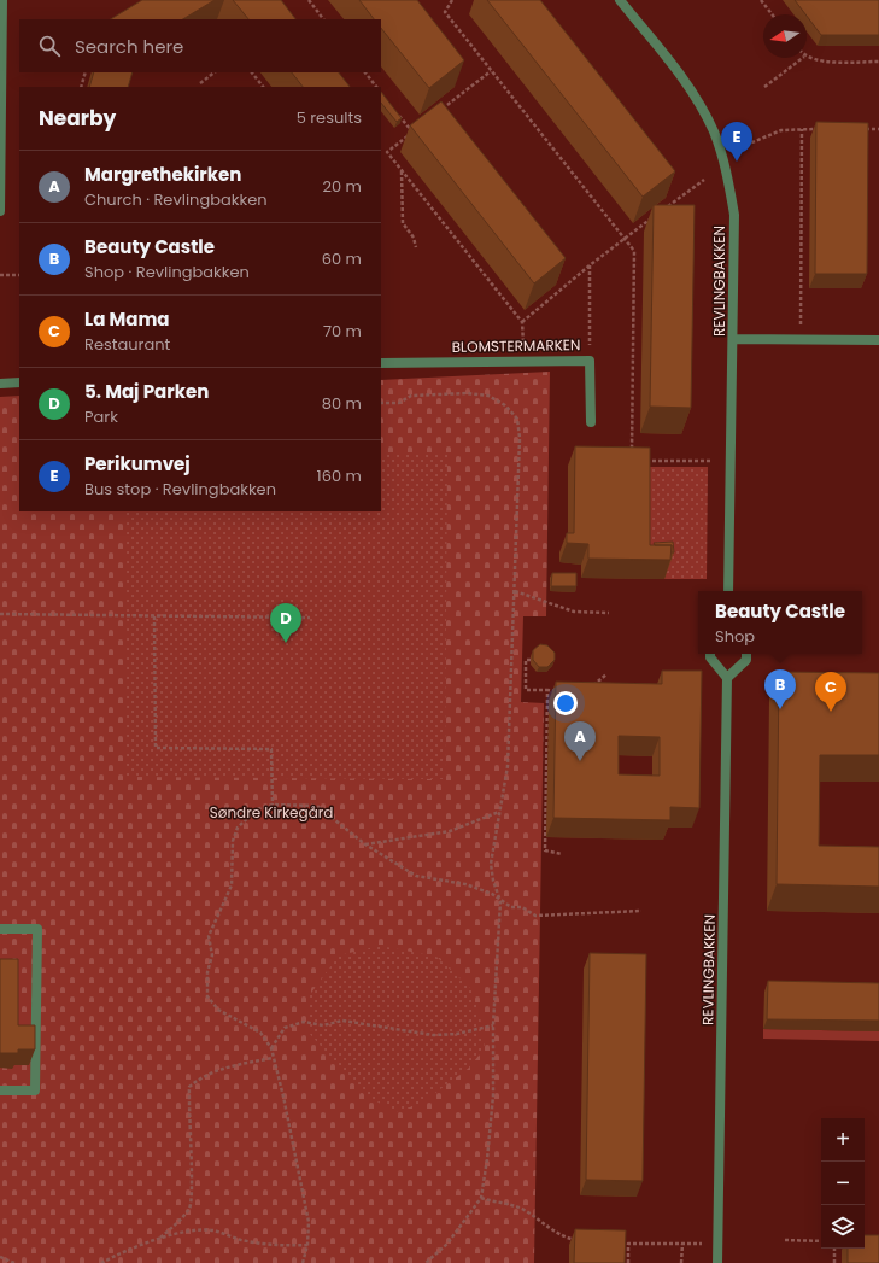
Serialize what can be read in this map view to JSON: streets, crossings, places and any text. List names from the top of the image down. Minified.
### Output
{"streets":{"street":["REVLINGBAKKEN","BLOMSTERMARKEN"]},"parks":["Søndre Kirkegård"],"north":"left","page":{"search":"Search here","heading":["Nearby","5 results"],"pins":["E","D","B","C","A"],"list":[{"mark":"A","name":"Margrethekirken","note":"Church · Revlingbakken","value":"20 m"},{"mark":"B","name":"Beauty Castle","note":"Shop · Revlingbakken","value":"60 m"},{"mark":"C","name":"La Mama","note":"Restaurant","value":"70 m"},{"mark":"D","name":"5. Maj Parken","note":"Park","value":"80 m"},{"mark":"E","name":"Perikumvej","note":"Bus stop · Revlingbakken","value":"160 m"}],"popup":["Beauty Castle","Shop"],"map_buttons":["+","−"]}}
